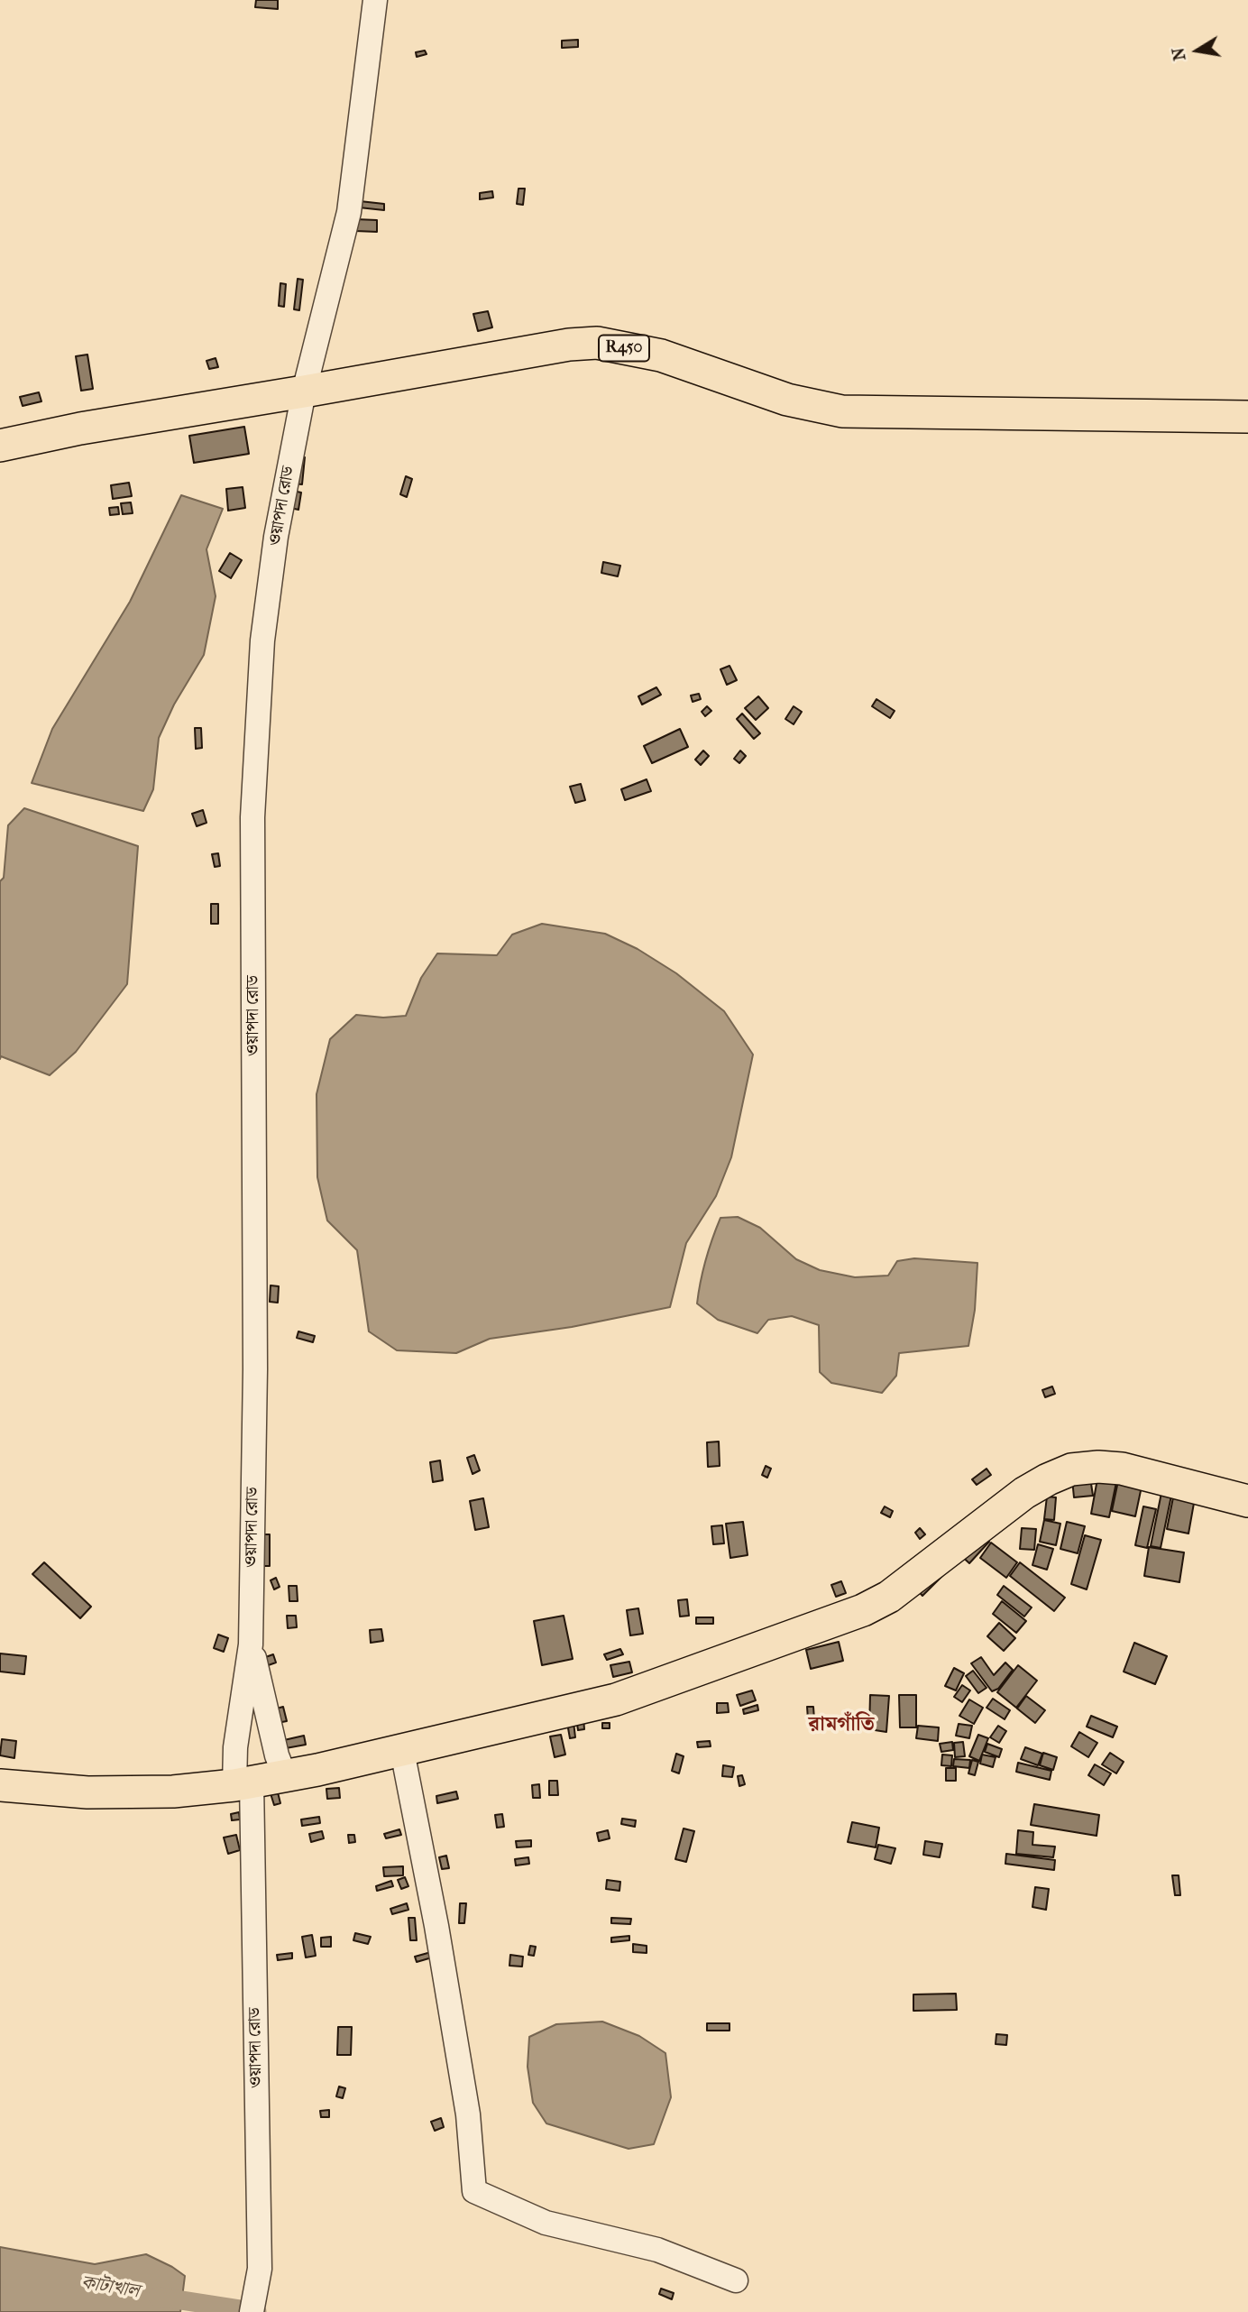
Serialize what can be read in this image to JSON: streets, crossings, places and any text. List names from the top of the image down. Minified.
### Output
{"streets":{"main road":["R450"],"street":["ওয়াপদা রোড"]},"crossings":[["R450","ওয়াপদা রোড"]],"districts":["রামগাঁতি"],"water":["কাটাখাল"],"north":"left"}
